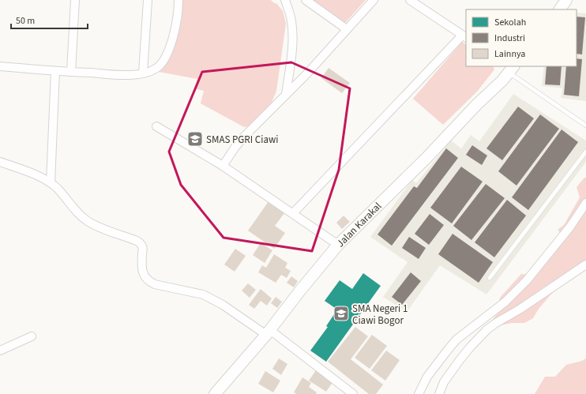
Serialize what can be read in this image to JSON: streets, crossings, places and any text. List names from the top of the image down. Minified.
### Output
{"streets":{"main road":["Jalan Karakal"]},"places":{"school or university":["SMAS PGRI Ciawi","SMA Negeri 1 Ciawi Bogor"]},"legend":["Sekolah","Industri","Lainnya"],"scale_bar":"50 m"}
